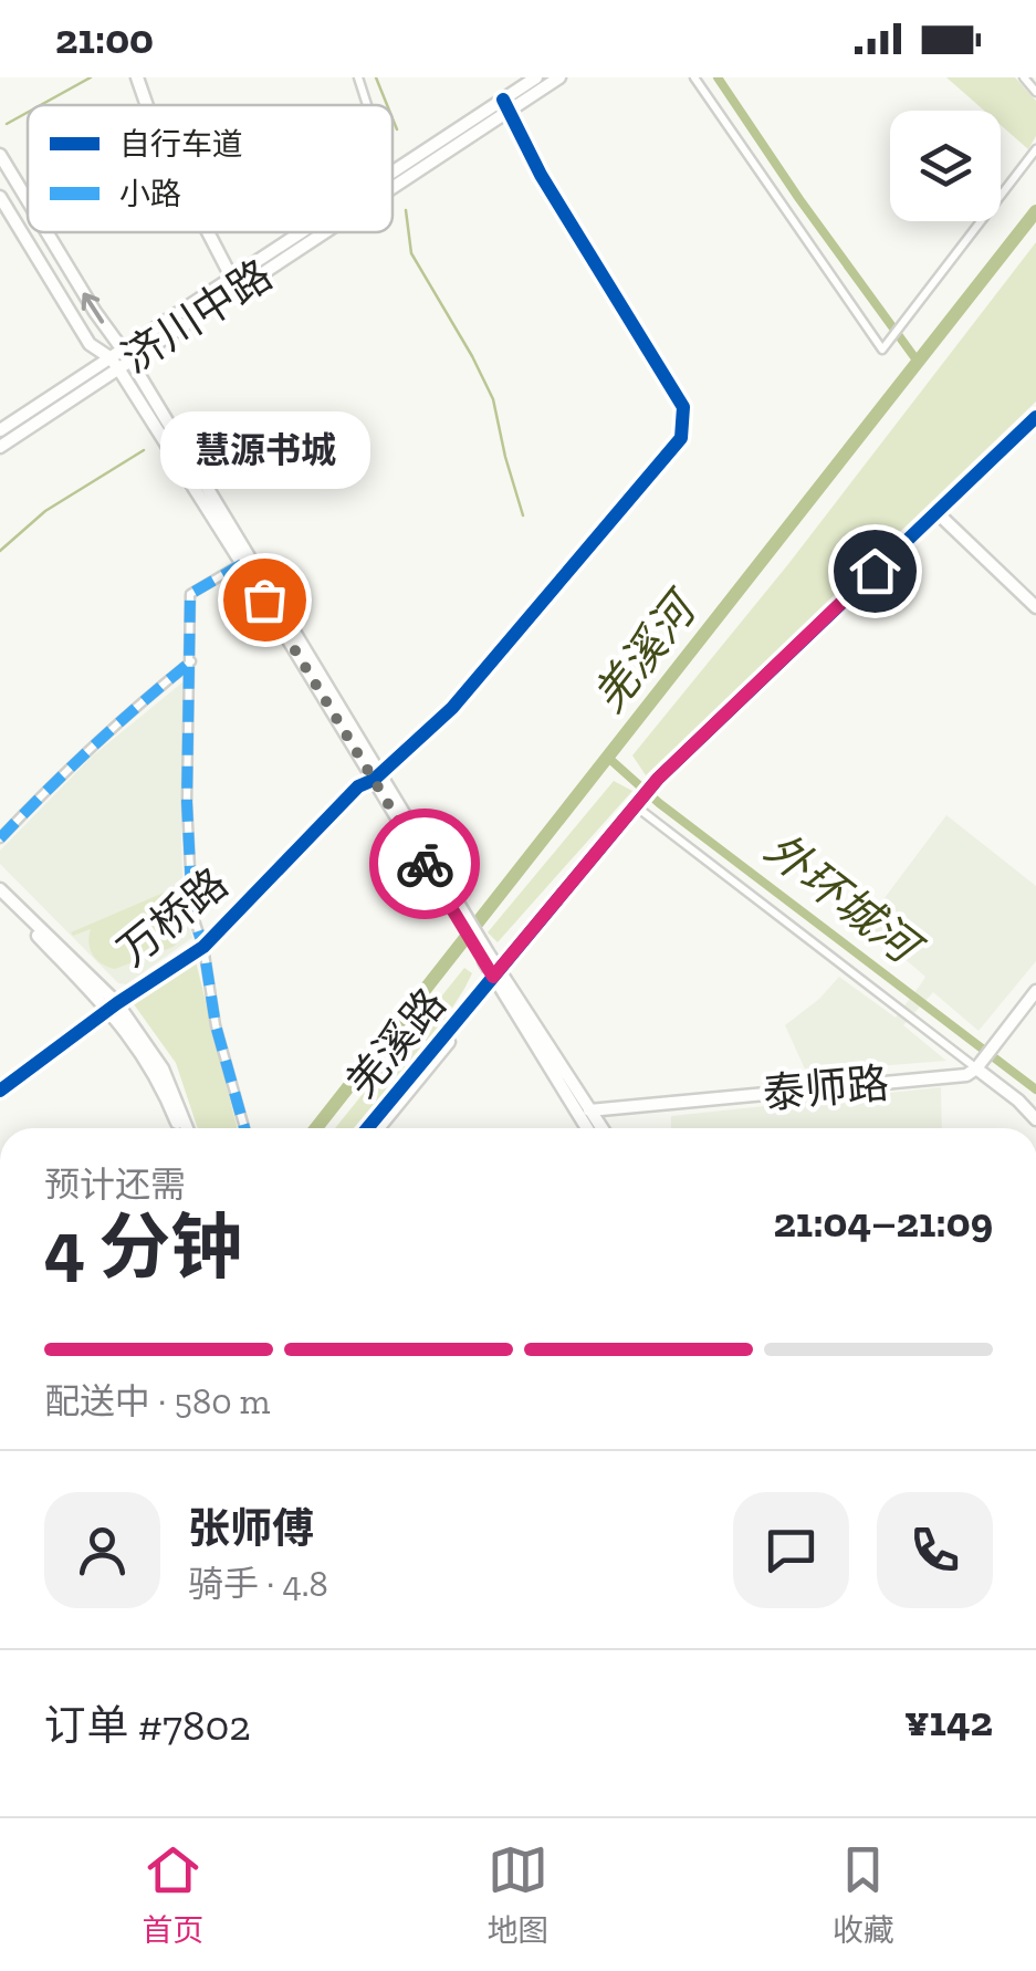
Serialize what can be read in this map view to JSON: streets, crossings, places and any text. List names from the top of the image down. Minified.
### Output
{"streets":{"main road":["济川中路","万桥路","羌溪路","泰师路"]},"water":["羌溪河","外环城河"],"places":["慧源书城"],"legend":["自行车道","小路"],"page":{"status":"21:00","bubble":"慧源书城","heading":["4 分钟","预计还需","21:04–21:09"],"panel":["张师傅","骑手 · 4.8","订单 #7802","¥142"],"bar":"配送中 · 580 m","tabs":["首页","地图","收藏"]}}
